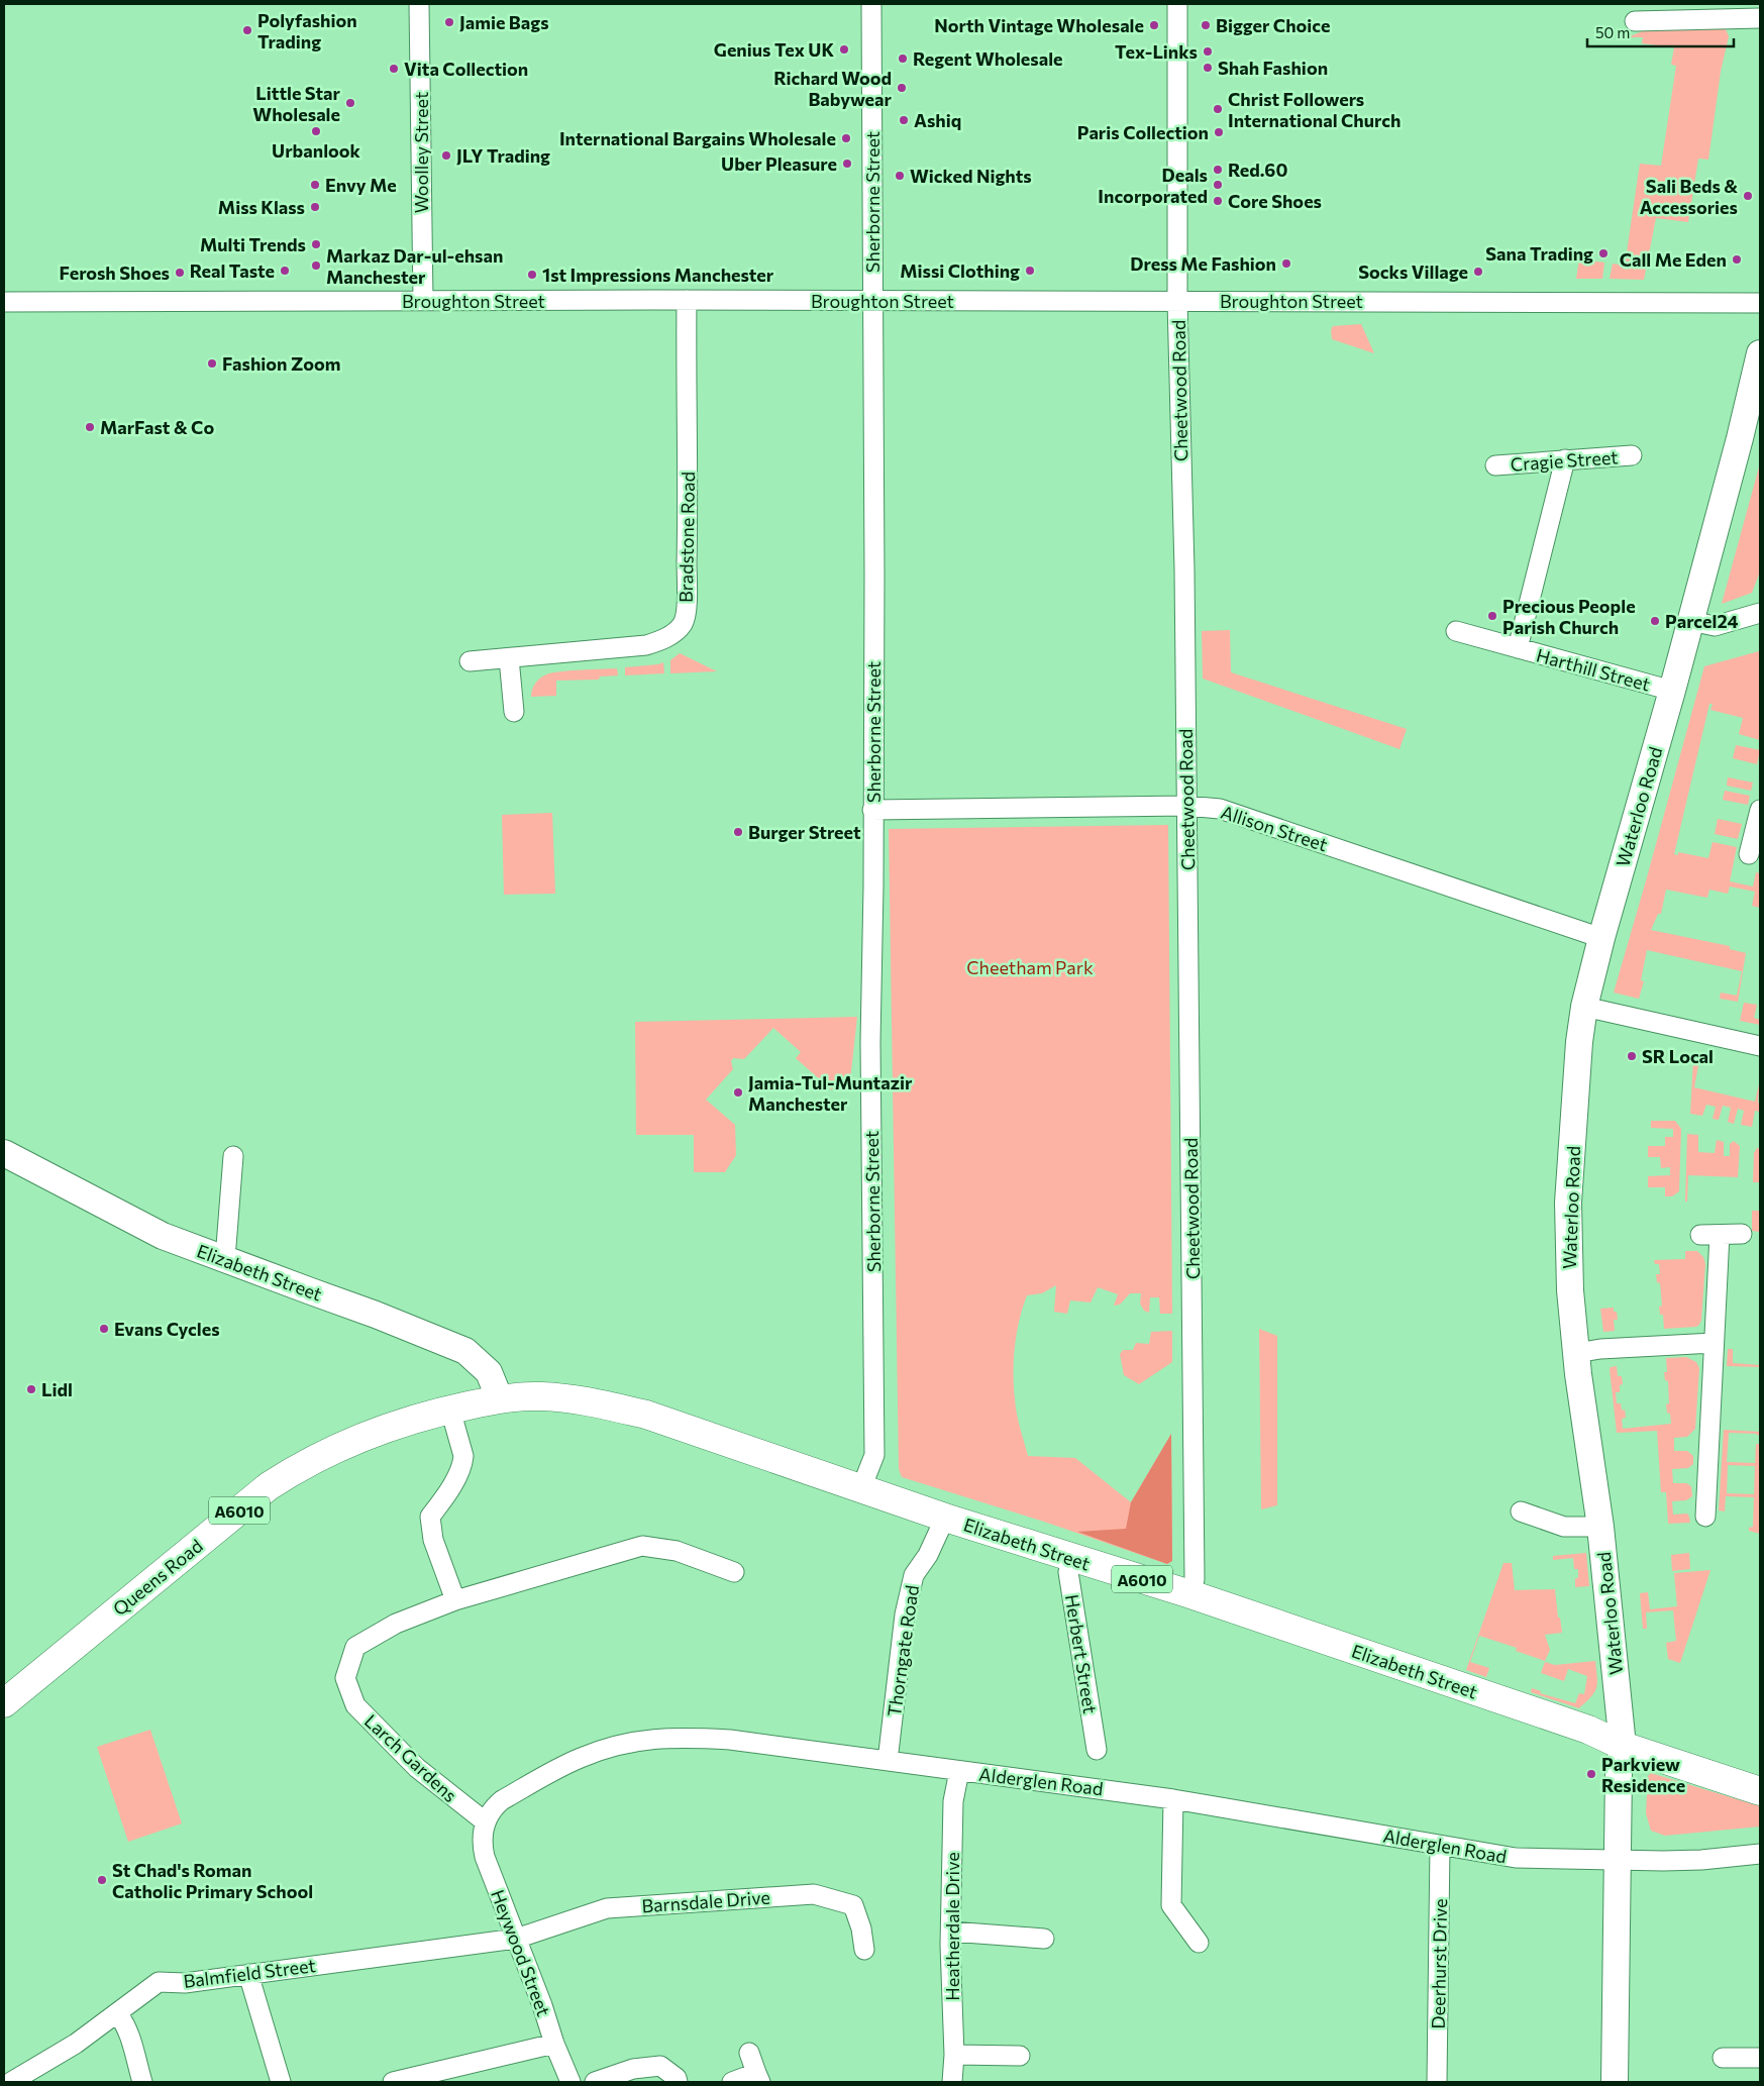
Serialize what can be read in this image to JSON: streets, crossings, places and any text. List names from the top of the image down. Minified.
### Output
{"streets":{"highway":["Elizabeth Street","A6010","Queens Road"],"main road":["Waterloo Road"],"street":["Woolley Street","Sherborne Street","Broughton Street","Cheetwood Road","Cragie Street","Bradstone Road","Harthill Street","Allison Street","Thorngate Road","Herbert Street","Larch Gardens","Alderglen Road","Barnsdale Drive","Heatherdale Drive","Heywood Street","Deerhurst Drive","Balmfield Street"]},"crossings":[["Woolley Street","Broughton Street"],["Sherborne Street","Broughton Street"],["Sherborne Street","Allison Street"],["Sherborne Street","Elizabeth Street"],["Broughton Street","Cheetwood Road"],["Broughton Street","Bradstone Road"],["Cheetwood Road","Allison Street"],["Cheetwood Road","Elizabeth Street"],["Harthill Street","Waterloo Road"],["Waterloo Road","Allison Street"],["Waterloo Road","Elizabeth Street"],["Waterloo Road","Alderglen Road"],["Elizabeth Street","Queens Road"],["Elizabeth Street","Thorngate Road"],["Elizabeth Street","Herbert Street"],["Thorngate Road","Alderglen Road"],["Larch Gardens","Alderglen Road"],["Larch Gardens","Heywood Street"],["Alderglen Road","Heatherdale Drive"],["Alderglen Road","Heywood Street"],["Alderglen Road","Deerhurst Drive"],["Barnsdale Drive","Heywood Street"],["Barnsdale Drive","Balmfield Street"],["Heywood Street","Balmfield Street"]],"parks":["Cheetham Park"],"places":["Jamie Bags","North Vintage Wholesale","Bigger Choice","Polyfashion Trading","Genius Tex UK","Tex-Links","Regent Wholesale","Shah Fashion","Vita Collection","Richard Wood Babywear","Little Star Wholesale","Christ Followers International Church","Ashiq","Urbanlook","Paris Collection","International Bargains Wholesale","JLY Trading","Uber Pleasure","Red.60","Wicked Nights","Envy Me","Deals Incorporated","Sali Beds & Accessories","Core Shoes","Miss Klass","Multi Trends","Sana Trading","Call Me Eden","Dress Me Fashion","Markaz Dar-ul-ehsan Manchester","Real Taste","Missi Clothing","Socks Village","Ferosh Shoes","1st Impressions Manchester","Fashion Zoom","MarFast & Co","Precious People Parish Church","Parcel24","Burger Street","SR Local","Jamia-Tul-Muntazir Manchester","Evans Cycles","Lidl","Parkview Residence","St Chad's Roman Catholic Primary School"],"scale_bar":"50 m"}
